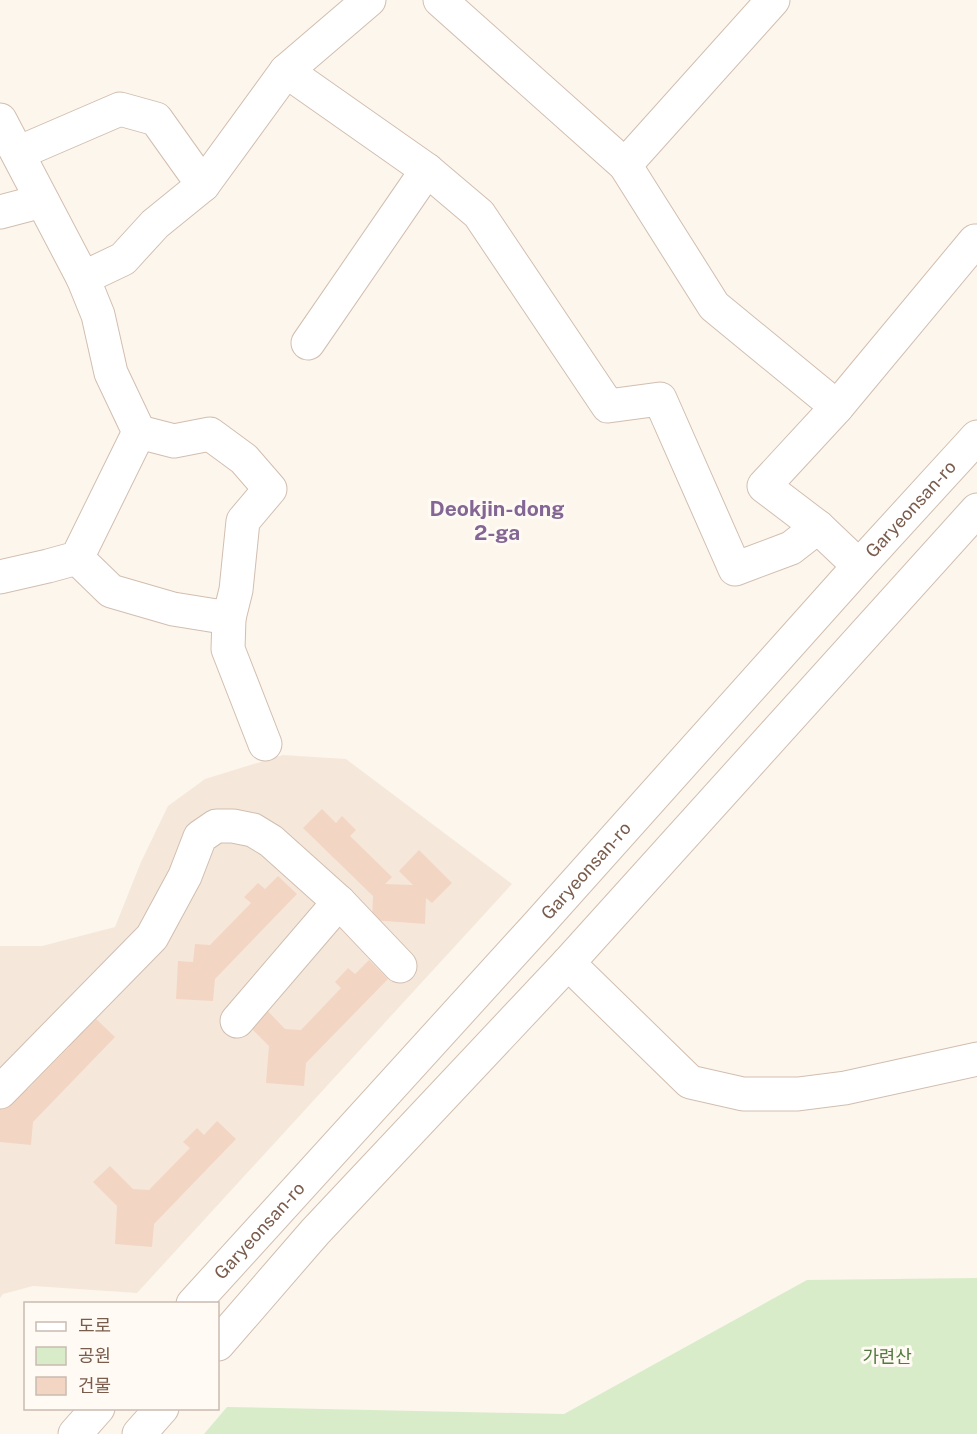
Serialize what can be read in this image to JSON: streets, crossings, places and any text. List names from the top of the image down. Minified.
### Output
{"streets":{"street":["Garyeonsan-ro"]},"districts":["Deokjin-dong 2-ga"],"parks":["가련산"],"legend":["도로","공원","건물"]}
